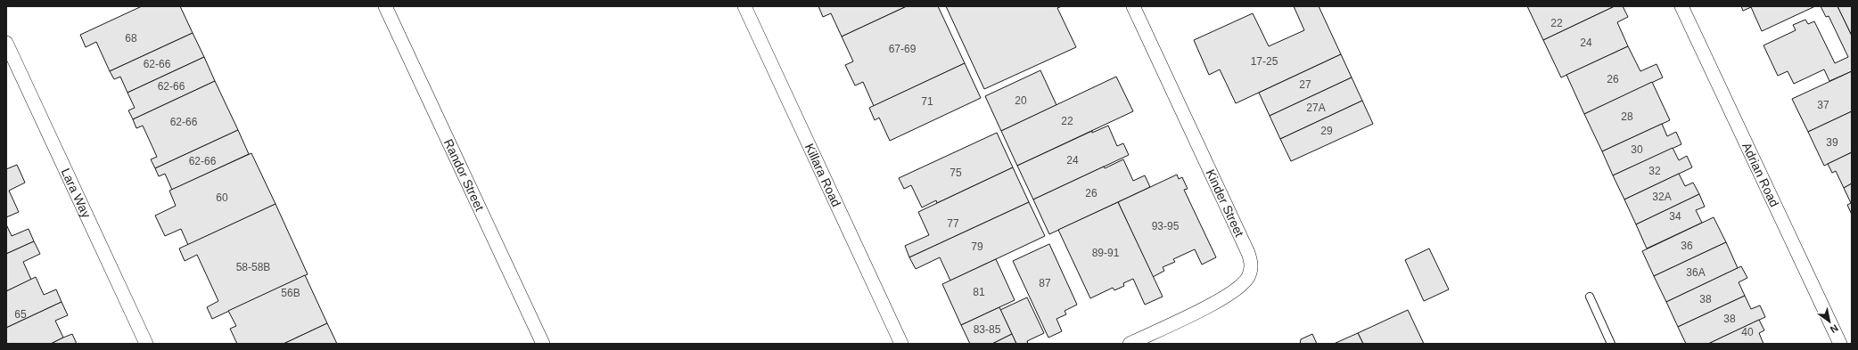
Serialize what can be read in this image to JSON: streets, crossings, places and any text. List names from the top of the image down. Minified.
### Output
{"streets":{"street":["Randor Street","Killara Road","Adrian Road","Lara Way","Kinder Street"]},"house_numbers":["22","68","24","67-69","17-25","62-66","26","27","62-66","20","71","37","27A","28","22","62-66","29","39","30","24","62-66","32","75","26","32A","60","34","77","93-95","36","79","89-91","58-58B","36A","87","81","56B","38","65","38","83-85","40"],"north":"bottom right"}
